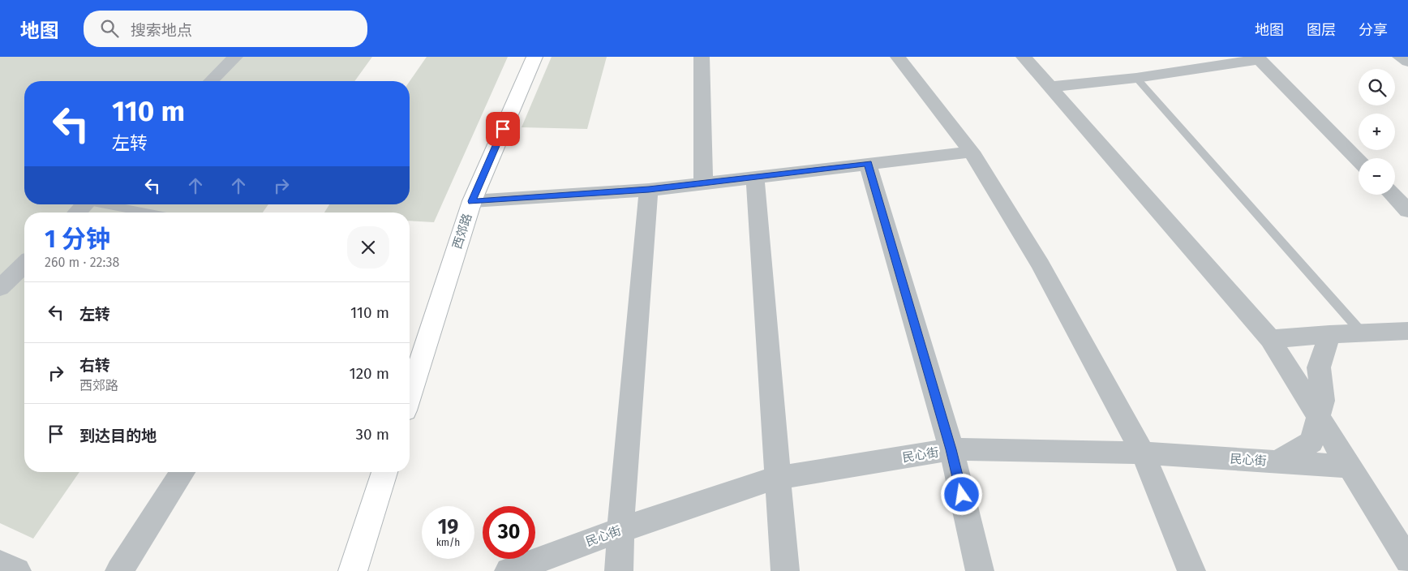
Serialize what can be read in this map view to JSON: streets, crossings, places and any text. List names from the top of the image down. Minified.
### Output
{"streets":{"main road":["西郊路"],"street":["民心街"]},"page":{"header":"地图","search":"搜索地点","nav":["地图","图层","分享"],"map_buttons":["+","−"],"turn":["110 m","左转"],"heading":["1 分钟","260 m · 22:38"],"list":[{"name":"左转","value":"110 m"},{"name":"右转","note":"西郊路","value":"120 m"},{"name":"到达目的地","value":"30 m"}],"speed":"19 km/h","limit":"30"}}
